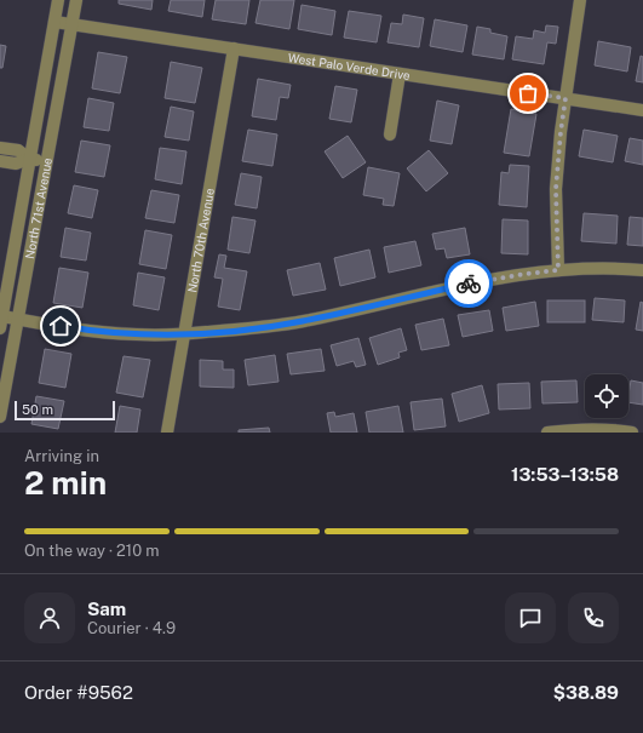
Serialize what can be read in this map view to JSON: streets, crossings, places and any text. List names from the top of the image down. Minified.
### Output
{"streets":{"street":["West Palo Verde Drive","North 71st Avenue","North 70th Avenue"]},"crossings":[["West Palo Verde Drive","North 71st Avenue"],["West Palo Verde Drive","North 70th Avenue"]],"scale_bar":"50 m","page":{"scale":"50 m","heading":["2 min","Arriving in","13:53–13:58"],"panel":["Sam","Courier · 4.9","Order #9562","$38.89"],"bar":"On the way · 210 m"}}
